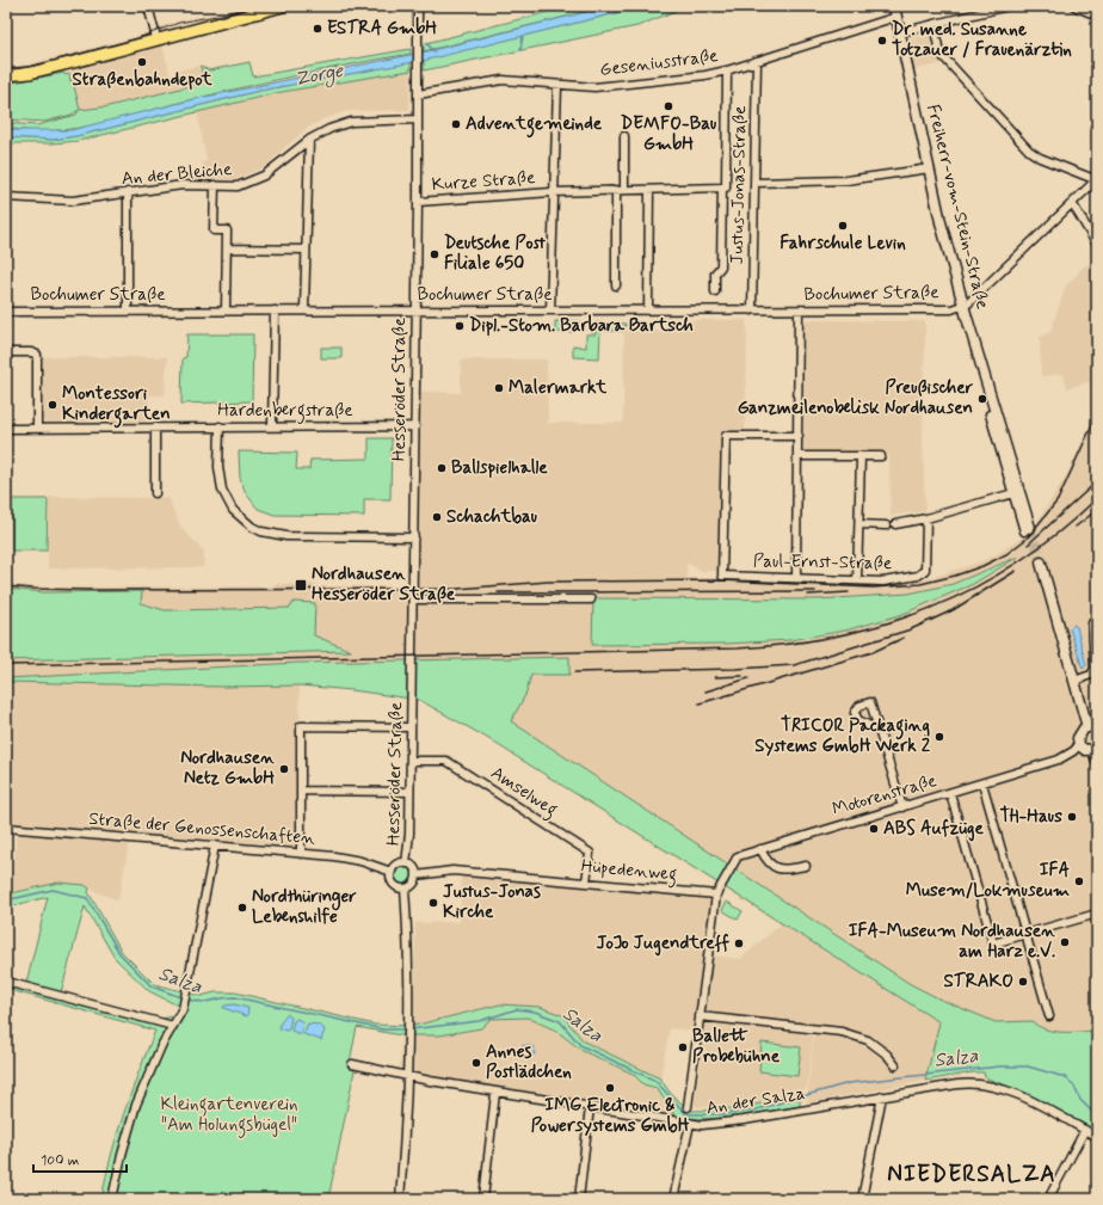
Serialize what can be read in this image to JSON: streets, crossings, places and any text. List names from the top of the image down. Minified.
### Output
{"streets":{"main road":["Freiherr-vom-Stein-Straße"],"street":["Geseniusstraße","An der Bleiche","Kurze Straße","Justus-Jonas-Straße","Bochumer Straße","Hesseröder Straße","Hardenbergstraße","Paul-Ernst-Straße","Amselweg","Motorenstraße","Straße der Genossenschaften","Hüpedenweg","An der Salza"]},"crossings":[["Geseniusstraße","Justus-Jonas-Straße"],["Geseniusstraße","Freiherr-vom-Stein-Straße"],["Geseniusstraße","Hesseröder Straße"],["An der Bleiche","Hesseröder Straße"],["Kurze Straße","Justus-Jonas-Straße"],["Kurze Straße","Hesseröder Straße"],["Justus-Jonas-Straße","Bochumer Straße"],["Freiherr-vom-Stein-Straße","Bochumer Straße"],["Bochumer Straße","Hesseröder Straße"],["Hesseröder Straße","Hardenbergstraße"],["Hesseröder Straße","Amselweg"],["Hesseröder Straße","Straße der Genossenschaften"],["Hesseröder Straße","Hüpedenweg"],["Amselweg","Hüpedenweg"],["Motorenstraße","Hüpedenweg"],["Straße der Genossenschaften","Hüpedenweg"]],"districts":["NIEDERSALZA"],"water":["Zorge","Salza"],"parks":["Kleingartenverein \"Am Holungsbügel\""],"places":{"other":["ESTRA GmbH","Dr. med. Susanne Totzauer / Frauenärztin","Straßenbahndepot","DEMFO-Bau GmbH","Adventgemeinde","Fahrschule Levin","Deutsche Post Filiale 650","Dipl.-Stom. Barbara Bartsch","Malermarkt","Preußischer Ganzmeilenobelisk Nordhausen","Montessori Kindergarten","Ballspielhalle","Schachtbau","TRICOR Packaging Systems GmbH Werk 2","Nordhausen Netz GmbH","TH-Haus","ABS Aufzüge","IFA Musem/Lokmuseum","Justus-Jonas Kirche","Nordthüringer Lebenshilfe","IFA-Museum Nordhausen am Harz e.V.","JoJo Jugendtreff","STRAKO","Ballett Probebühne","Annes Postlädchen","IMG Electronic & Powersystems GmbH"],"transit":["Nordhausen Hesseröder Straße"]},"scale_bar":"100 m"}
